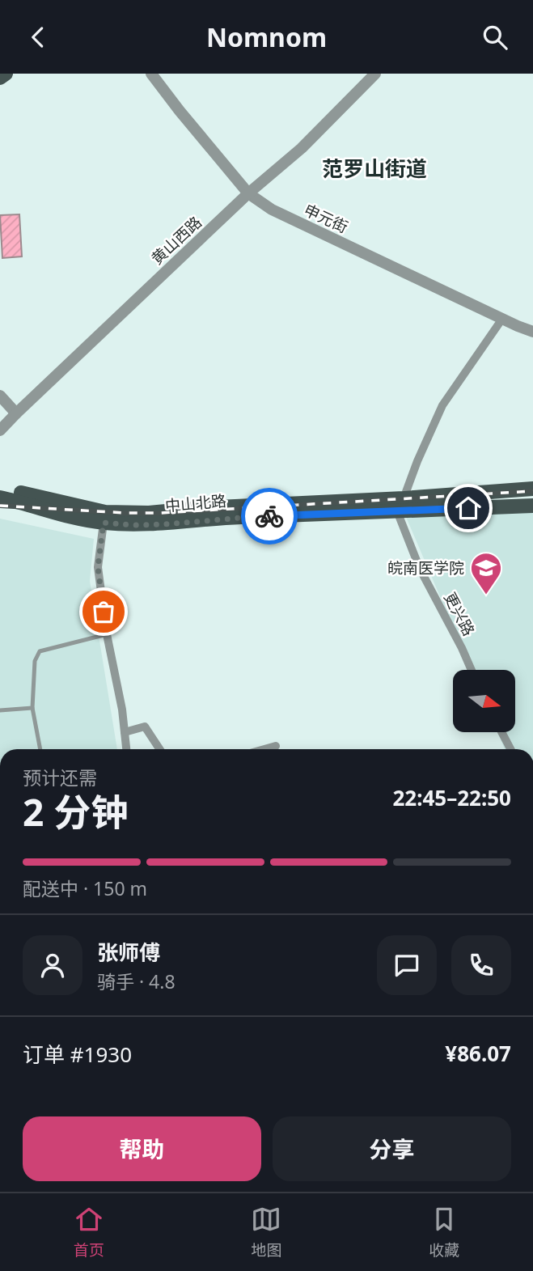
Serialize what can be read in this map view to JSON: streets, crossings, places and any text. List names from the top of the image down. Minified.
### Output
{"streets":{"main road":["中山北路"],"street":["申元街","黄山西路","更兴路"]},"crossings":[["申元街","黄山西路"],["中山北路","更兴路"]],"districts":["范罗山街道"],"places":{"school or university":["皖南医学院"]},"north":"right","page":{"header":"Nomnom","heading":["2 分钟","预计还需","22:45–22:50"],"panel":["张师傅","骑手 · 4.8","订单 #1930","¥86.07"],"bar":"配送中 · 150 m","buttons":["帮助","分享"],"tabs":["首页","地图","收藏"]}}
